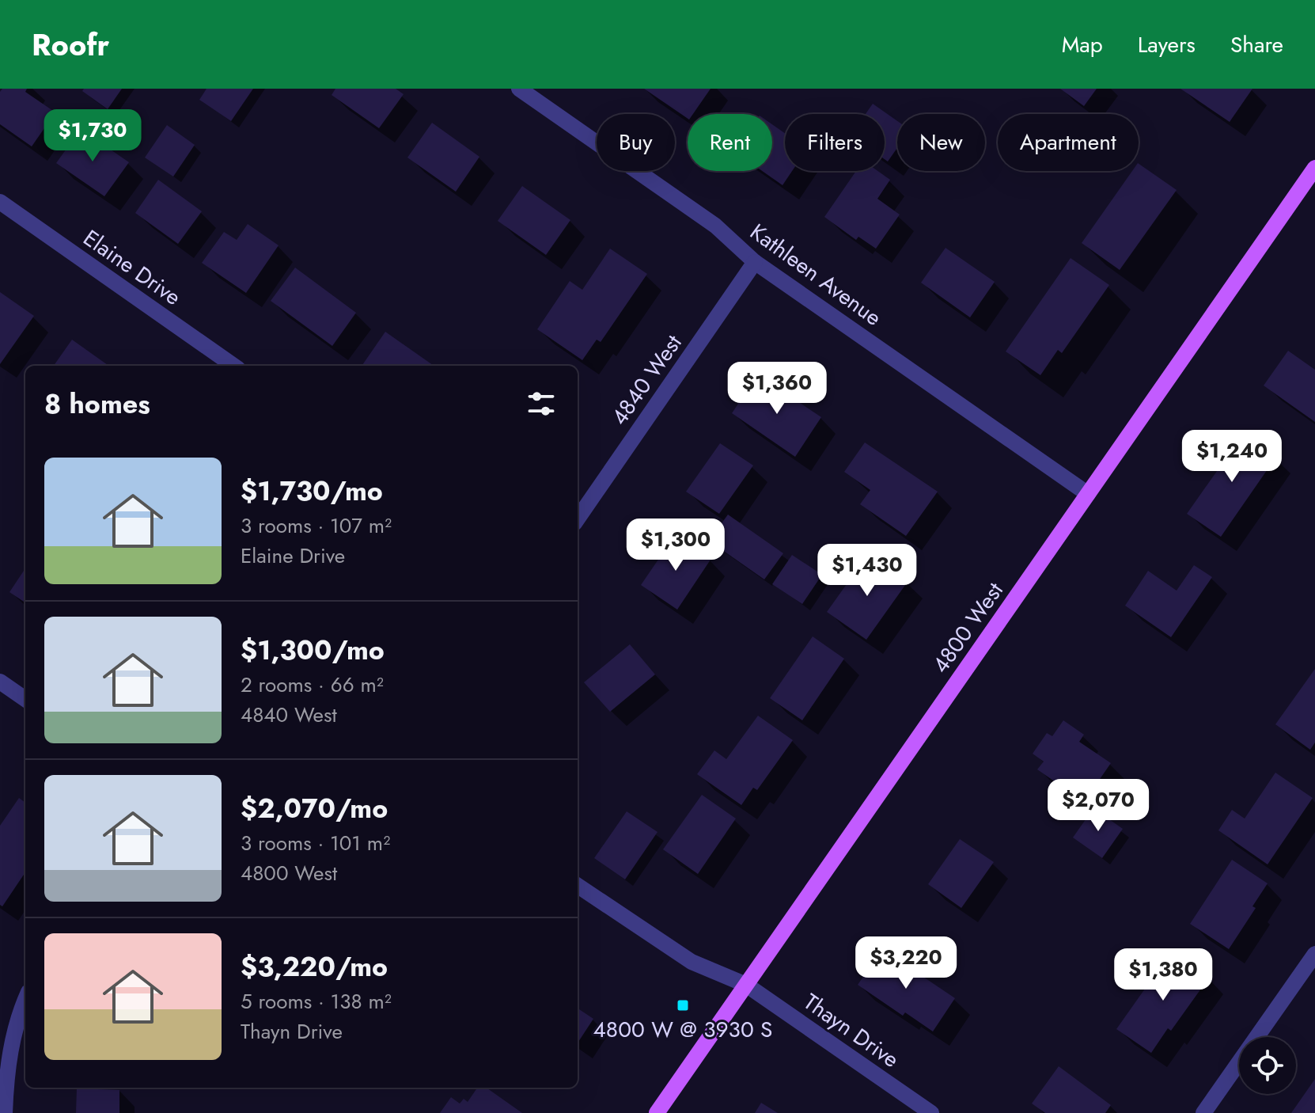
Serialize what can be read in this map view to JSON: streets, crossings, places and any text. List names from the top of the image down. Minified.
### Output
{"streets":{"main road":["4800 West"],"street":["Elaine Drive","Kathleen Avenue","4840 West","Thayn Drive"]},"crossings":[["Kathleen Avenue","4840 West"],["Kathleen Avenue","4800 West"],["4800 West","Thayn Drive"]],"places":{"transit":["4800 W @ 3930 S"]},"page":{"header":"Roofr","nav":["Map","Layers","Share"],"price":["$1,730","$1,360","$1,240","$1,300","$1,430","$2,070","$3,220","$1,380"],"chip":["Buy","Rent","Filters","New","Apartment"],"heading":"8 homes","list":[{"name":"$1,730/mo","note":"3 rooms · 107 m² · Elaine Drive"},{"name":"$1,300/mo","note":"2 rooms · 66 m² · 4840 West"},{"name":"$2,070/mo","note":"3 rooms · 101 m² · 4800 West"},{"name":"$3,220/mo","note":"5 rooms · 138 m² · Thayn Drive"}]}}
